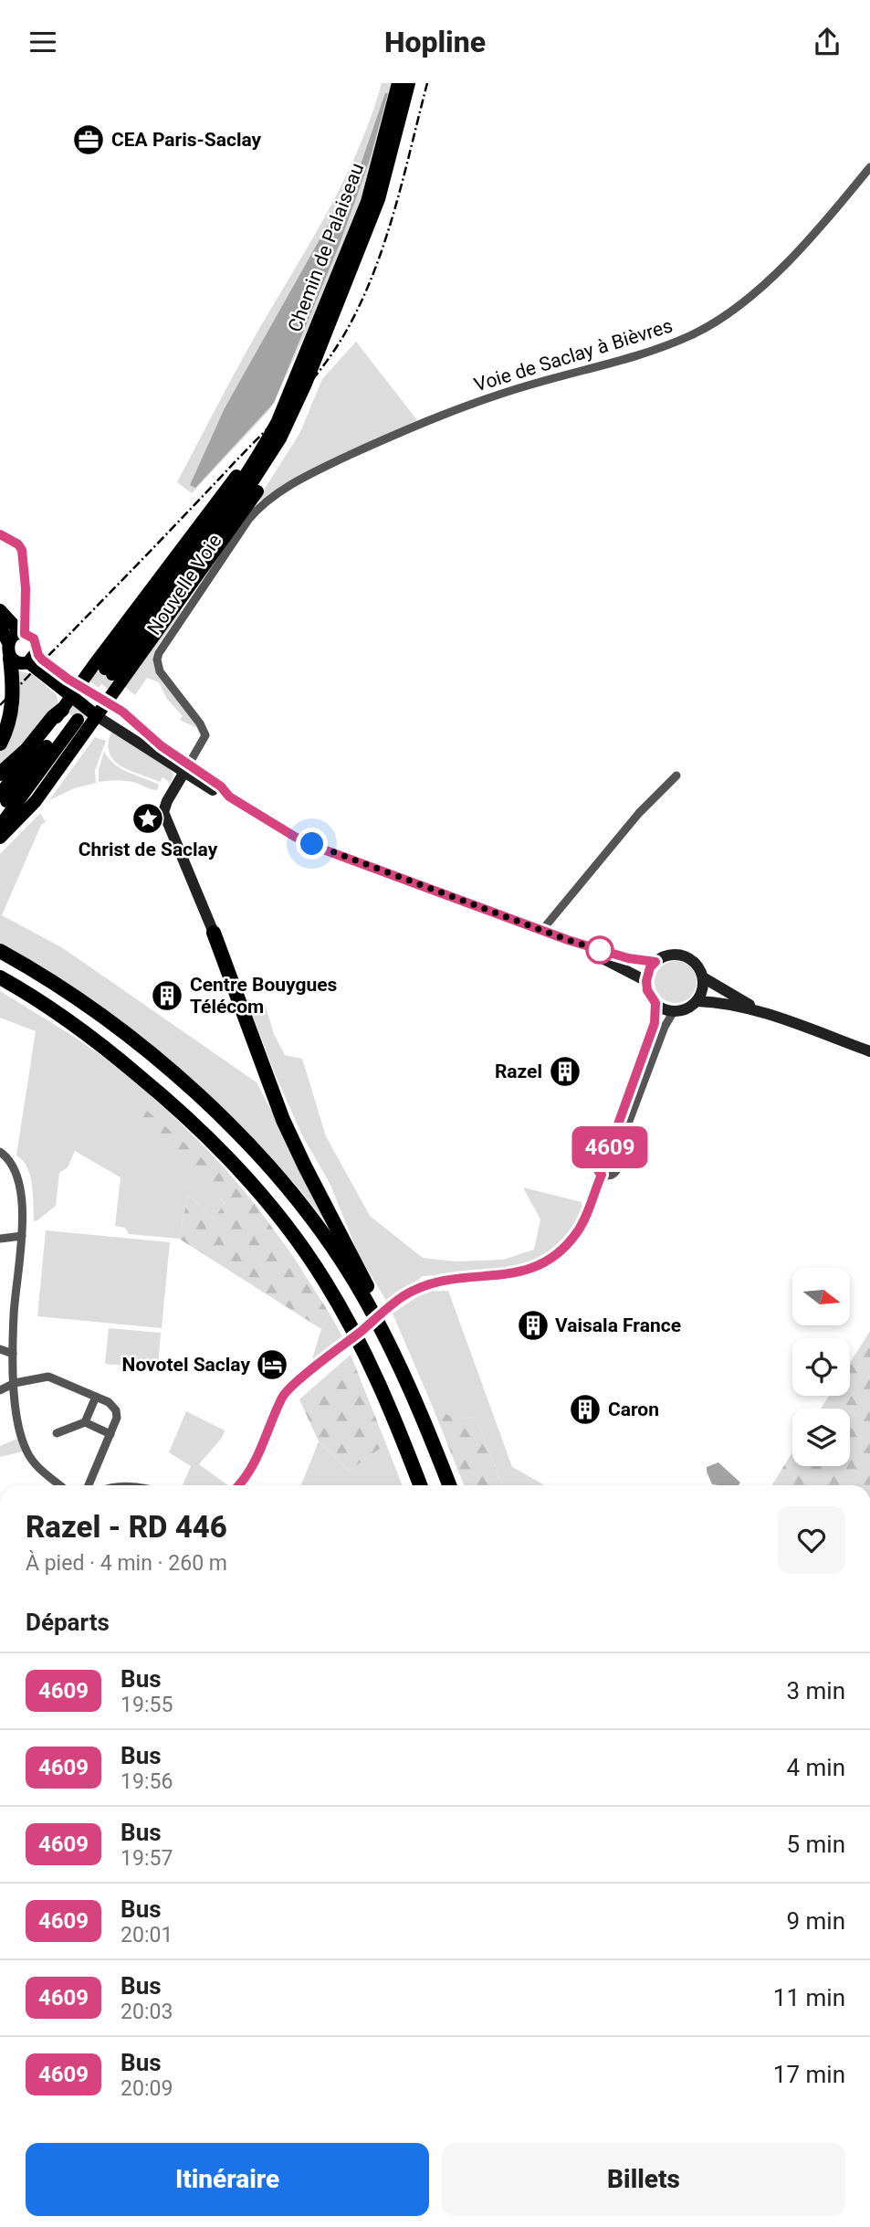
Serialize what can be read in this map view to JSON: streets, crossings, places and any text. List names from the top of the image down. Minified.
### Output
{"streets":{"main road":["Chemin de Palaiseau"],"street":["Voie de Saclay à Bièvres","Nouvelle Voie"]},"crossings":[["Voie de Saclay à Bièvres","Nouvelle Voie"]],"places":{"office":["CEA Paris-Saclay"],"place":["Christ de Saclay"],"building":["Centre Bouygues Télécom","Razel","Vaisala France","Caron"],"hotel":["Novotel Saclay"]},"lines":["bus line 4609"],"north":"right","page":{"header":"Hopline","on_map":"4609","heading":[["Razel - RD 446","À pied · 4 min · 260 m"],"Départs"],"list":[{"mark":"4609","name":"Bus","note":"19:55","value":"3 min"},{"mark":"4609","name":"Bus","note":"19:56","value":"4 min"},{"mark":"4609","name":"Bus","note":"19:57","value":"5 min"},{"mark":"4609","name":"Bus","note":"20:01","value":"9 min"},{"mark":"4609","name":"Bus","note":"20:03","value":"11 min"},{"mark":"4609","name":"Bus","note":"20:09","value":"17 min"}],"buttons":["Itinéraire","Billets"]}}
